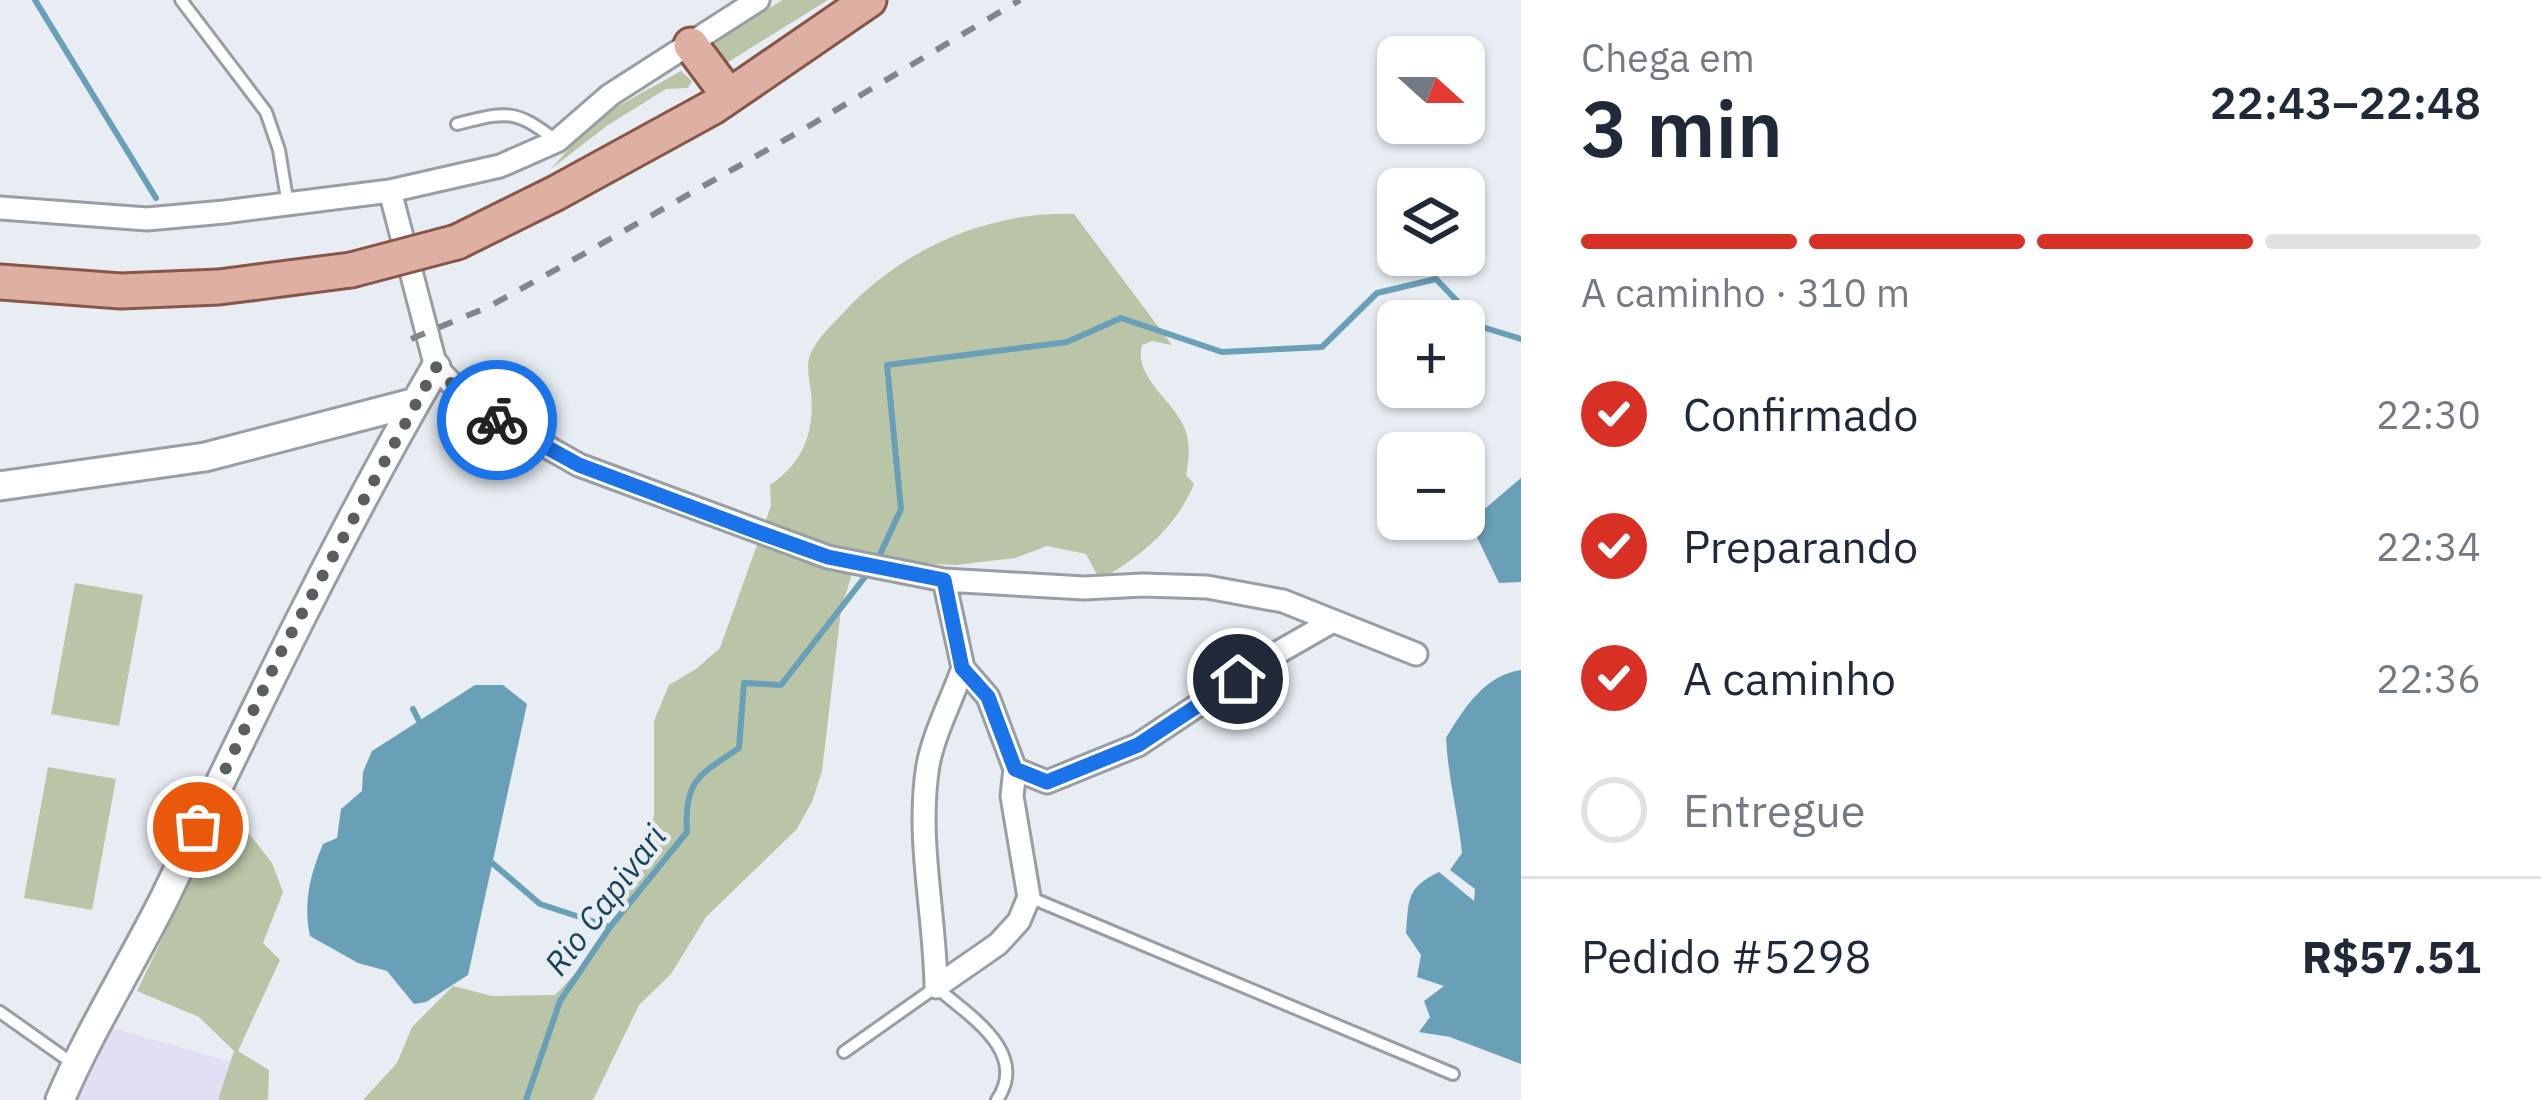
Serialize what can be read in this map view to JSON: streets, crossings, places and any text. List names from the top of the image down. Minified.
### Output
{"water":["Rio Capivari"],"north":"right","page":{"heading":["3 min","Chega em","22:43–22:48"],"panel":["Pedido #5298","R$57.51"],"map_buttons":["+","−"],"bar":"A caminho · 310 m","list":[["Confirmado","22:30"],["Preparando","22:34"],["A caminho","22:36"],"Entregue"]}}
